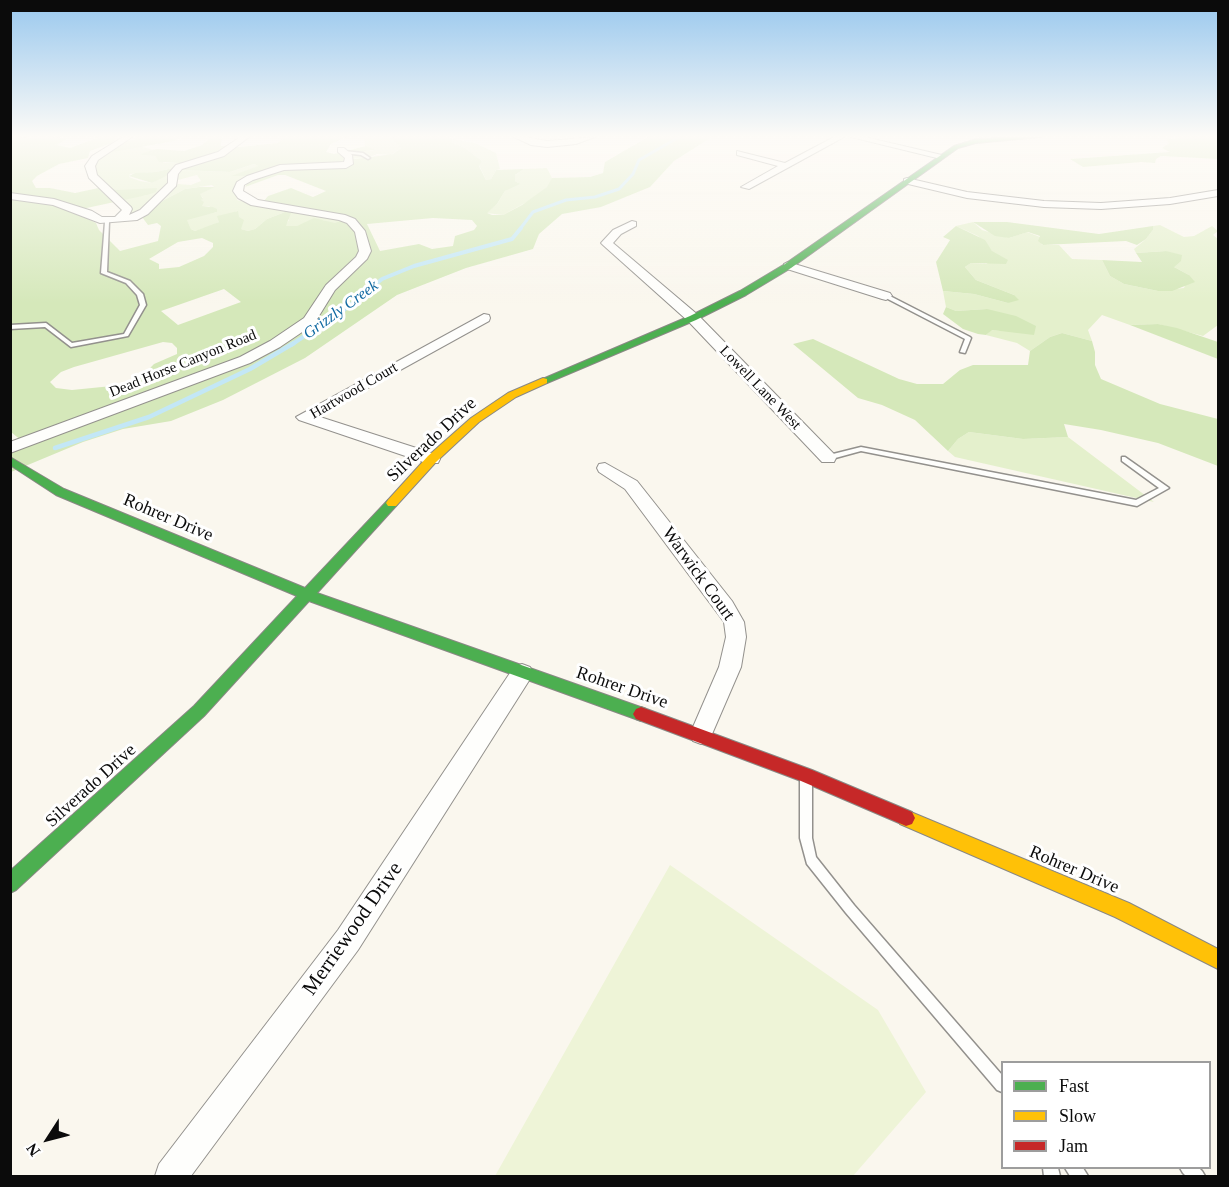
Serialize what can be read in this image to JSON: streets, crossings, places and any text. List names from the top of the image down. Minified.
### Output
{"streets":{"street":["Dead Horse Canyon Road","Lowell Lane West","Hartwood Court","Silverado Drive","Rohrer Drive","Warwick Court","Merriewood Drive"]},"crossings":[["Lowell Lane West","Silverado Drive"],["Hartwood Court","Silverado Drive"],["Silverado Drive","Rohrer Drive"],["Rohrer Drive","Warwick Court"],["Rohrer Drive","Merriewood Drive"]],"water":["Grizzly Creek"],"legend":["Fast","Slow","Jam"],"north":"bottom left"}
